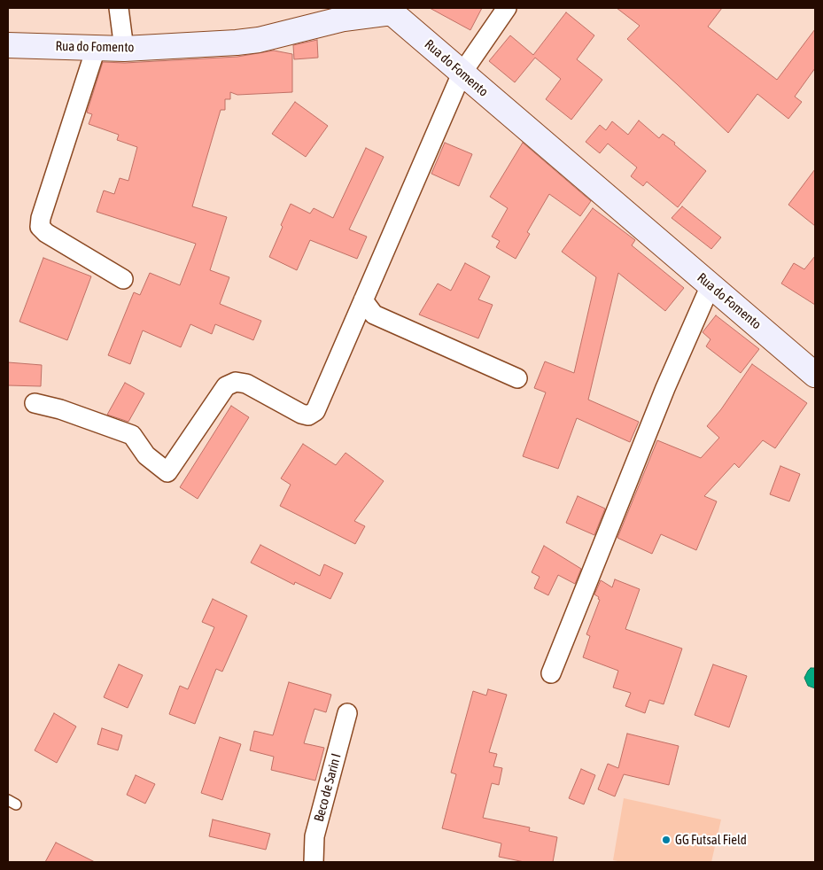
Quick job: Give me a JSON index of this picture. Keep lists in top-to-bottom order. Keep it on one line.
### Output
{"streets":{"street":["Rua do Fomento","Beco de Sarin I"]},"places":["GG Futsal Field"]}
